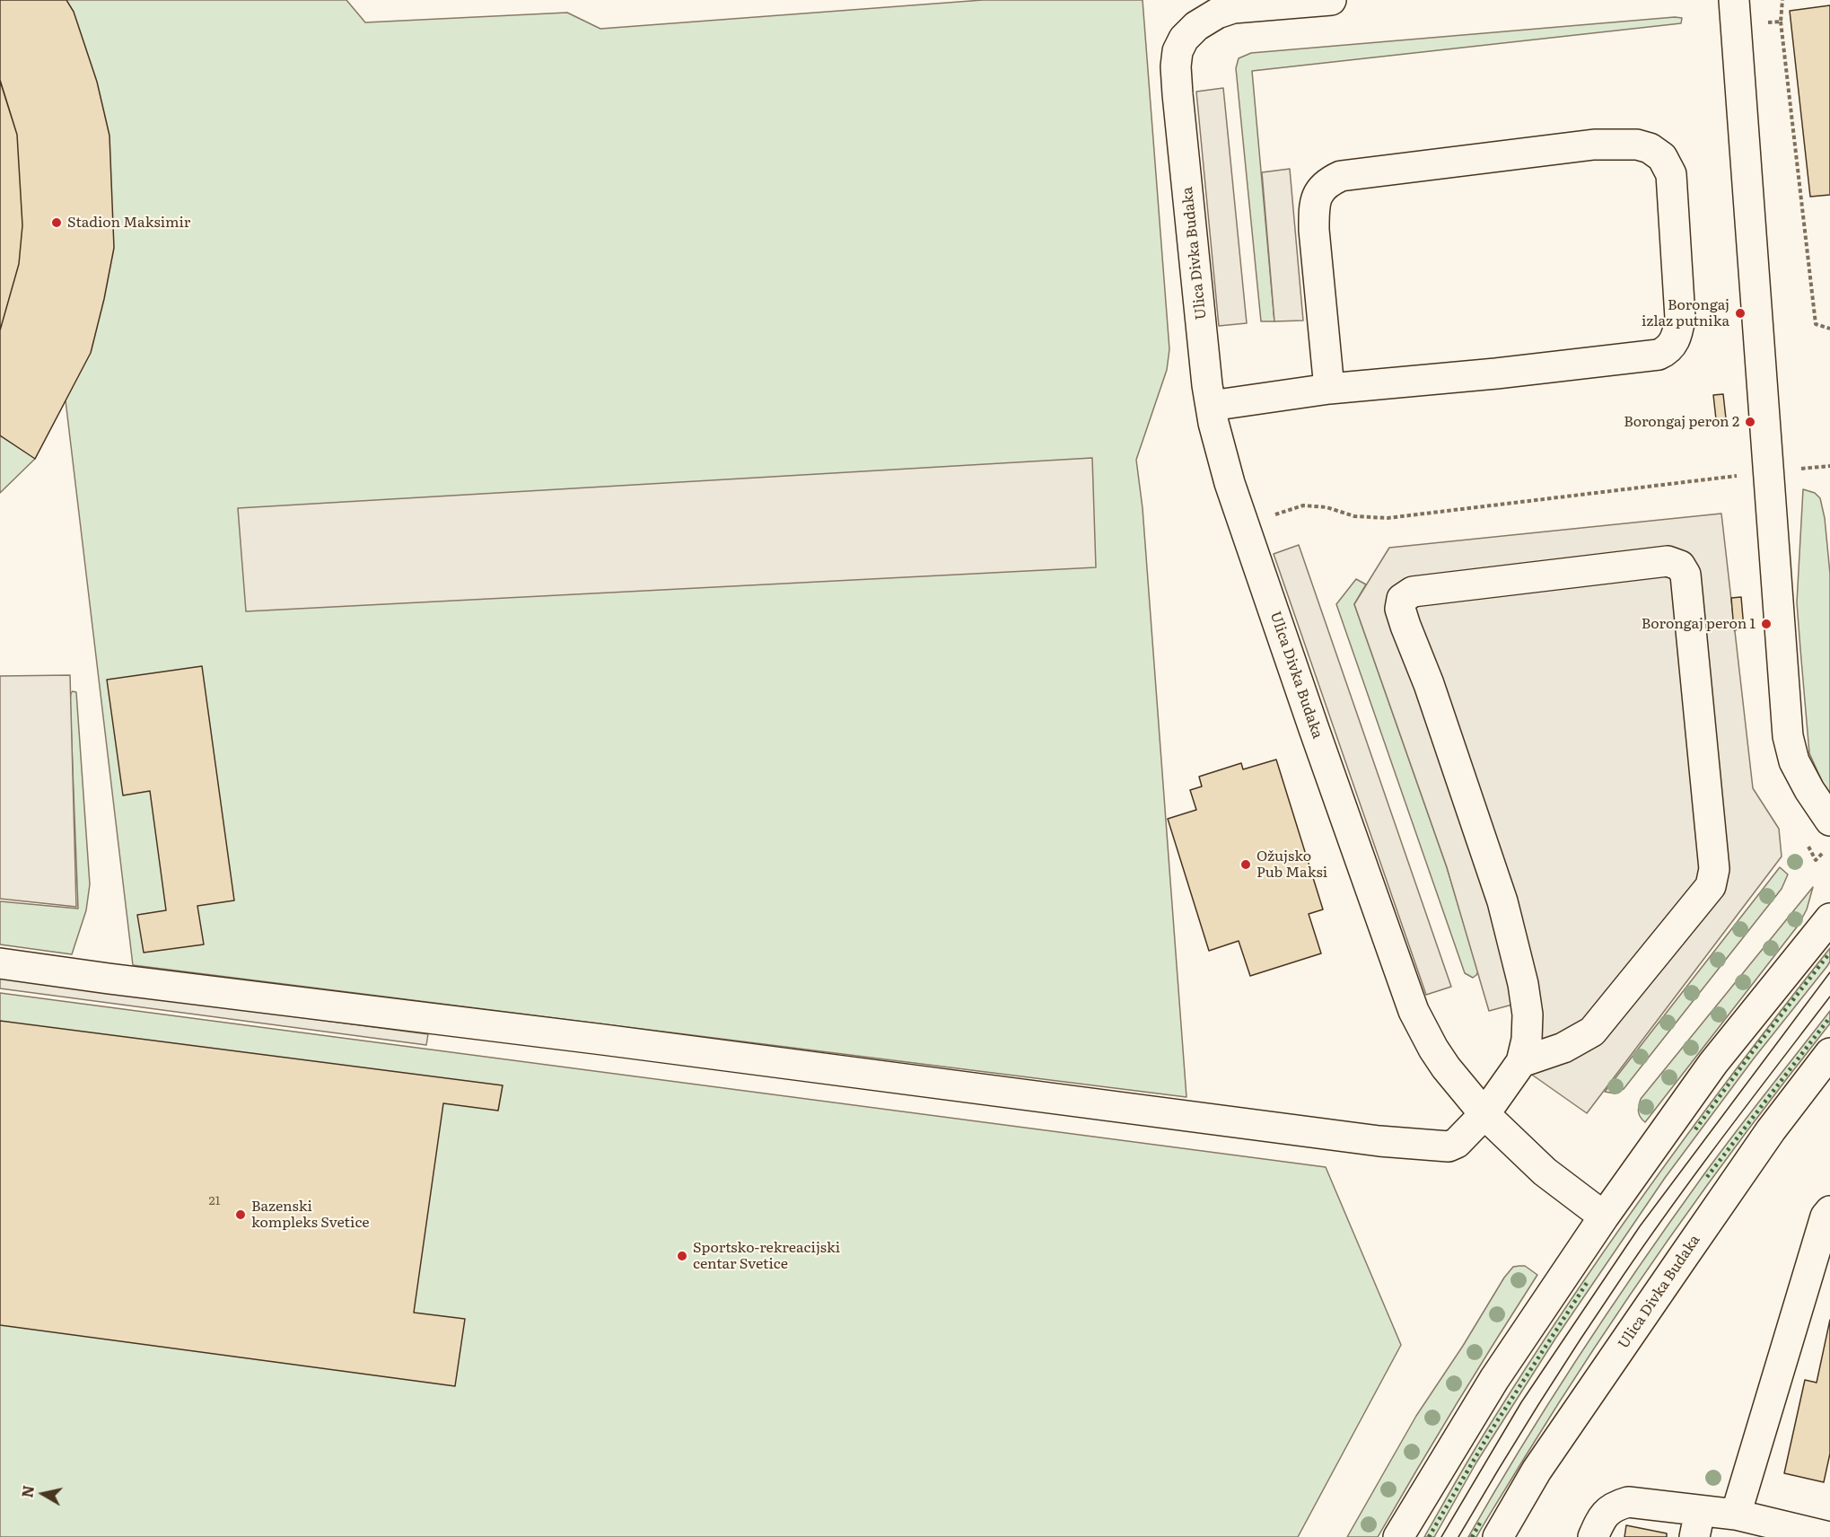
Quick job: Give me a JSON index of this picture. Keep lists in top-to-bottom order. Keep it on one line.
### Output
{"streets":{"street":["Ulica Divka Budaka"]},"places":["Stadion Maksimir","Borongaj izlaz putnika","Borongaj peron 2","Borongaj peron 1","Ožujsko Pub Maksi","Bazenski kompleks Svetice","Sportsko-rekreacijski centar Svetice"],"house_numbers":["21"],"north":"left"}
